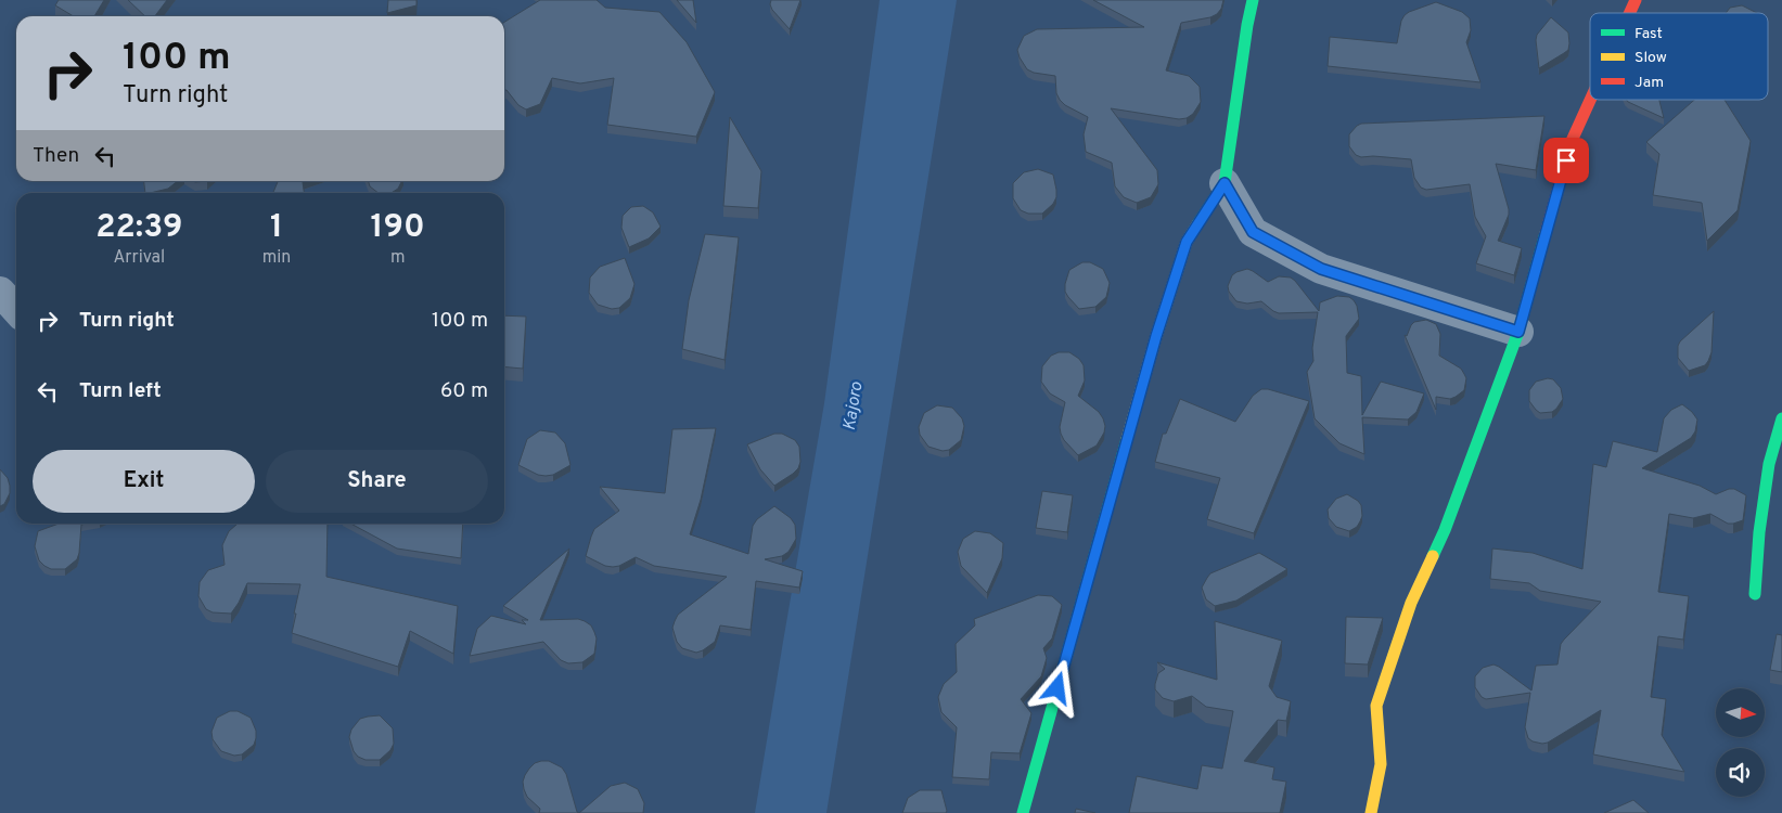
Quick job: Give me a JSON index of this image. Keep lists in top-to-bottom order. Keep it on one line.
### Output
{"water":["Kajoro"],"legend":["Fast","Slow","Jam"],"north":"right","page":{"turn":["100 m","Turn right"],"then":"Then","eta":["22:39","Arrival","1","min","190","m"],"list":[{"name":"Turn right","value":"100 m"},{"name":"Turn left","value":"60 m"}],"buttons":["Exit","Share"]}}
